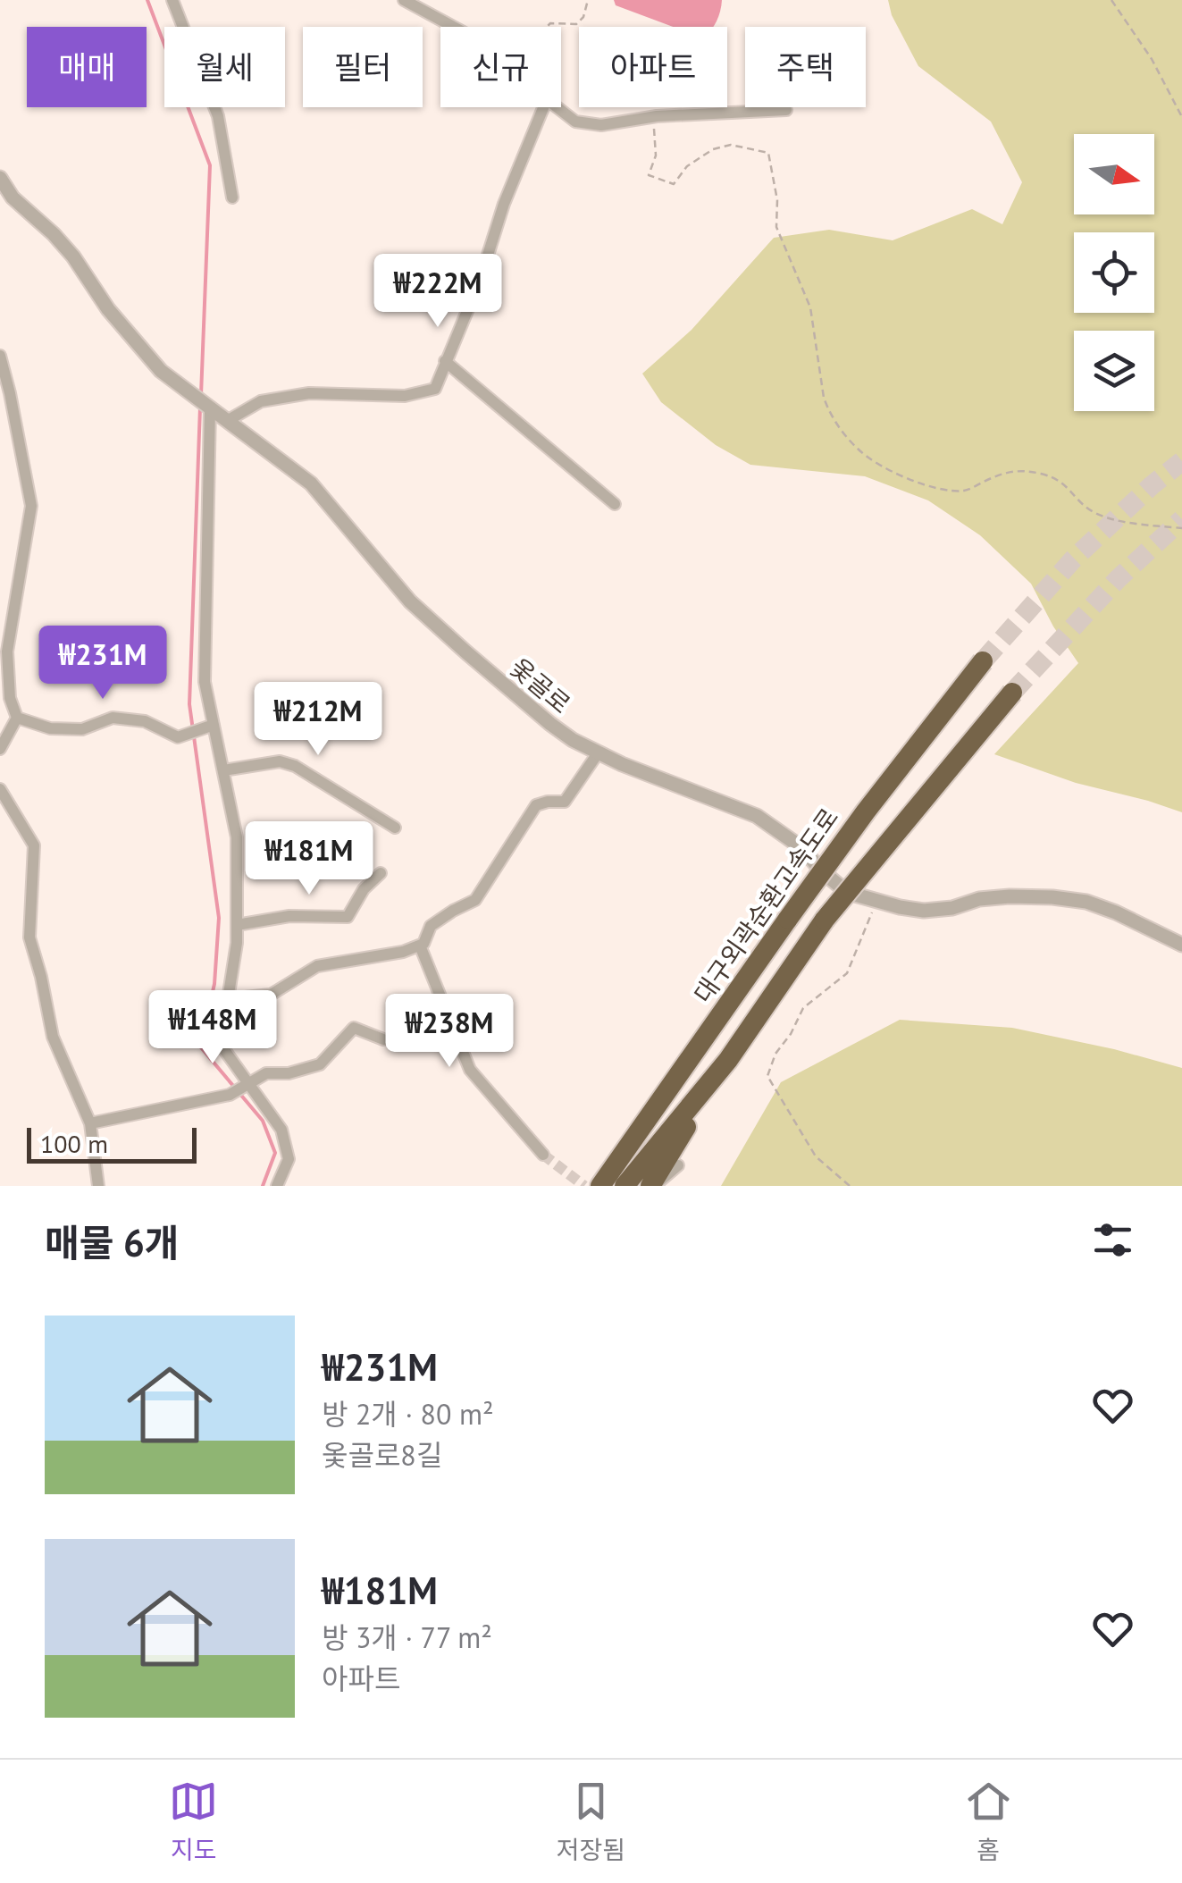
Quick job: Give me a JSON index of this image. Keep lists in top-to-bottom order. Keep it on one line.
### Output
{"streets":{"highway":["대구외곽순환고속도로"],"street":["옻골로"]},"scale_bar":"100 m","north":"right","page":{"chip":["매매","월세","필터","신규","아파트","주택"],"price":["₩222M","₩231M","₩212M","₩181M","₩148M","₩238M"],"scale":"100 m","heading":"매물 6개","list":[{"name":"₩231M","note":"방 2개 · 80 m² · 옻골로8길"},{"name":"₩181M","note":"방 3개 · 77 m² · 아파트"}],"tabs":["지도","저장됨","홈"]}}
